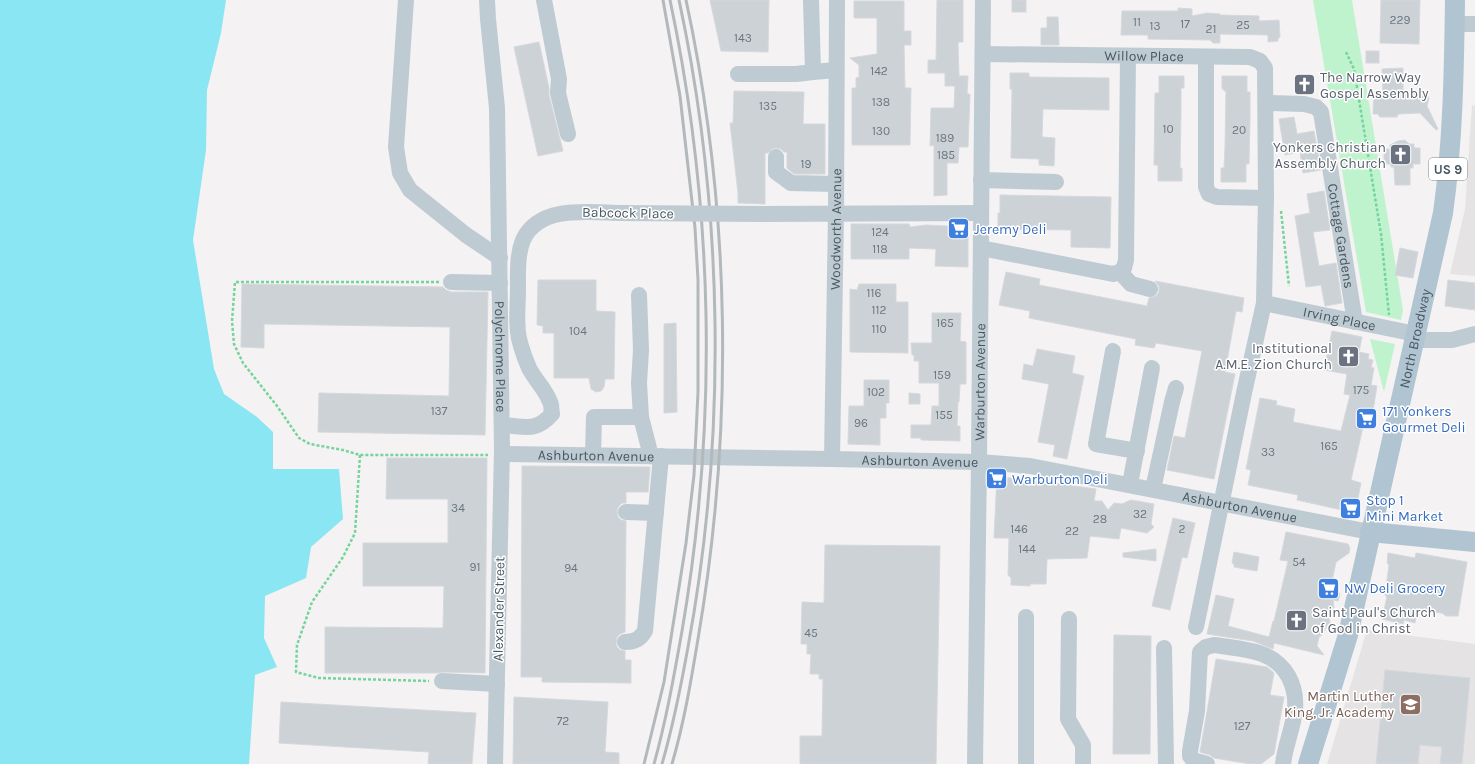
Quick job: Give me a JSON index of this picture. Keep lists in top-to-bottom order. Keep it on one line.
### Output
{"streets":{"main road":["US 9","North Broadway","Ashburton Avenue"],"street":["Willow Place","Babcock Place","Woodworth Avenue","Cottage Gardens","Irving Place","Polychrome Place","Warburton Avenue","Alexander Street"]},"crossings":[["Willow Place","Cottage Gardens"],["Willow Place","Irving Place"],["Willow Place","Warburton Avenue"],["Willow Place","Ashburton Avenue"],["Babcock Place","Woodworth Avenue"],["Babcock Place","Polychrome Place"],["Babcock Place","Warburton Avenue"],["Woodworth Avenue","Ashburton Avenue"],["Cottage Gardens","Irving Place"],["Irving Place","North Broadway"],["North Broadway","Ashburton Avenue"],["Polychrome Place","Ashburton Avenue"],["Polychrome Place","Alexander Street"],["Warburton Avenue","Ashburton Avenue"],["Ashburton Avenue","Alexander Street"]],"places":{"church":["The Narrow Way Gospel Assembly","Yonkers Christian Assembly Church","Institutional A.M.E. Zion Church","Saint Paul's Church of God in Christ"],"supermarket":["Jeremy Deli","171 Yonkers Gourmet Deli","Warburton Deli","Stop 1 Mini Market","NW Deli Grocery"],"school or university":["Martin Luther King, Jr. Academy"]},"house_numbers":["229","11","17","25","13","21","143","142","138","135","10","20","130","189","185","19","124","118","116","112","165","110","104","159","175","102","137","155","96","165","33","34","32","28","146","2","22","144","54","91","94","45","72","127"]}
